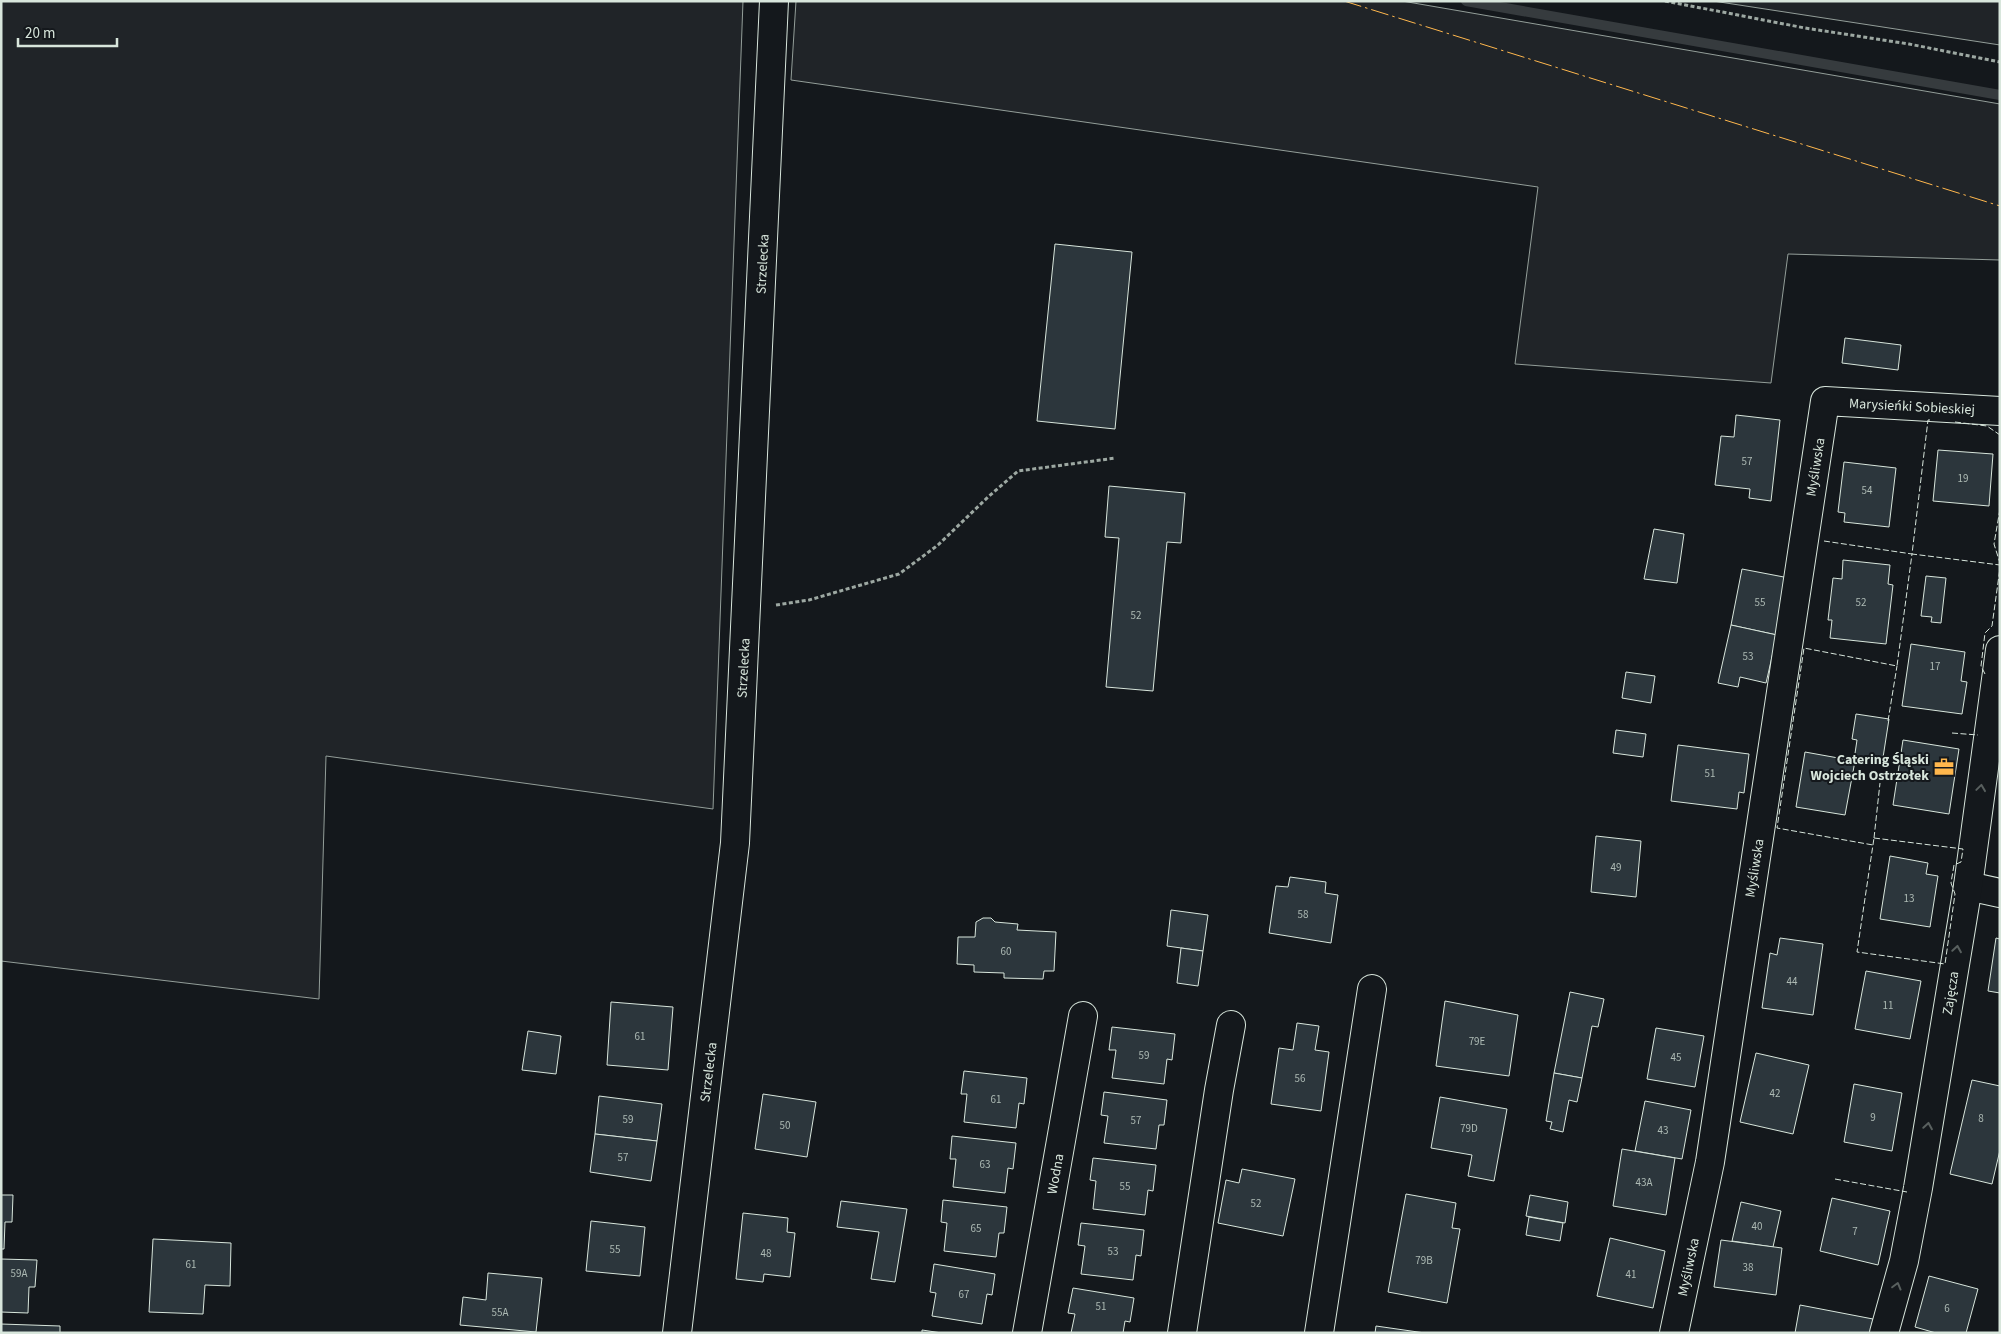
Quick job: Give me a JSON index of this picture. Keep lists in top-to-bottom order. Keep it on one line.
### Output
{"streets":{"street":["Strzelecka","Marysieńki Sobieskiej","Myśliwska","Zajęcza","Wodna"]},"crossings":[["Marysieńki Sobieskiej","Myśliwska"]],"one_way":["Zajęcza"],"places":{"office":["Catering Śląski Wojciech Ostrzołek"]},"house_numbers":["57","19","54","55","52","52","53","17","51","49","13","58","60","44","11","61","79E","59","45","56","42","61","9","8","59","57","50","79D","43","57","63","43A","55","52","40","65","7","55","53","48","79B","61","38","59A","41","67","51","6","55A"],"scale_bar":"20 m"}
